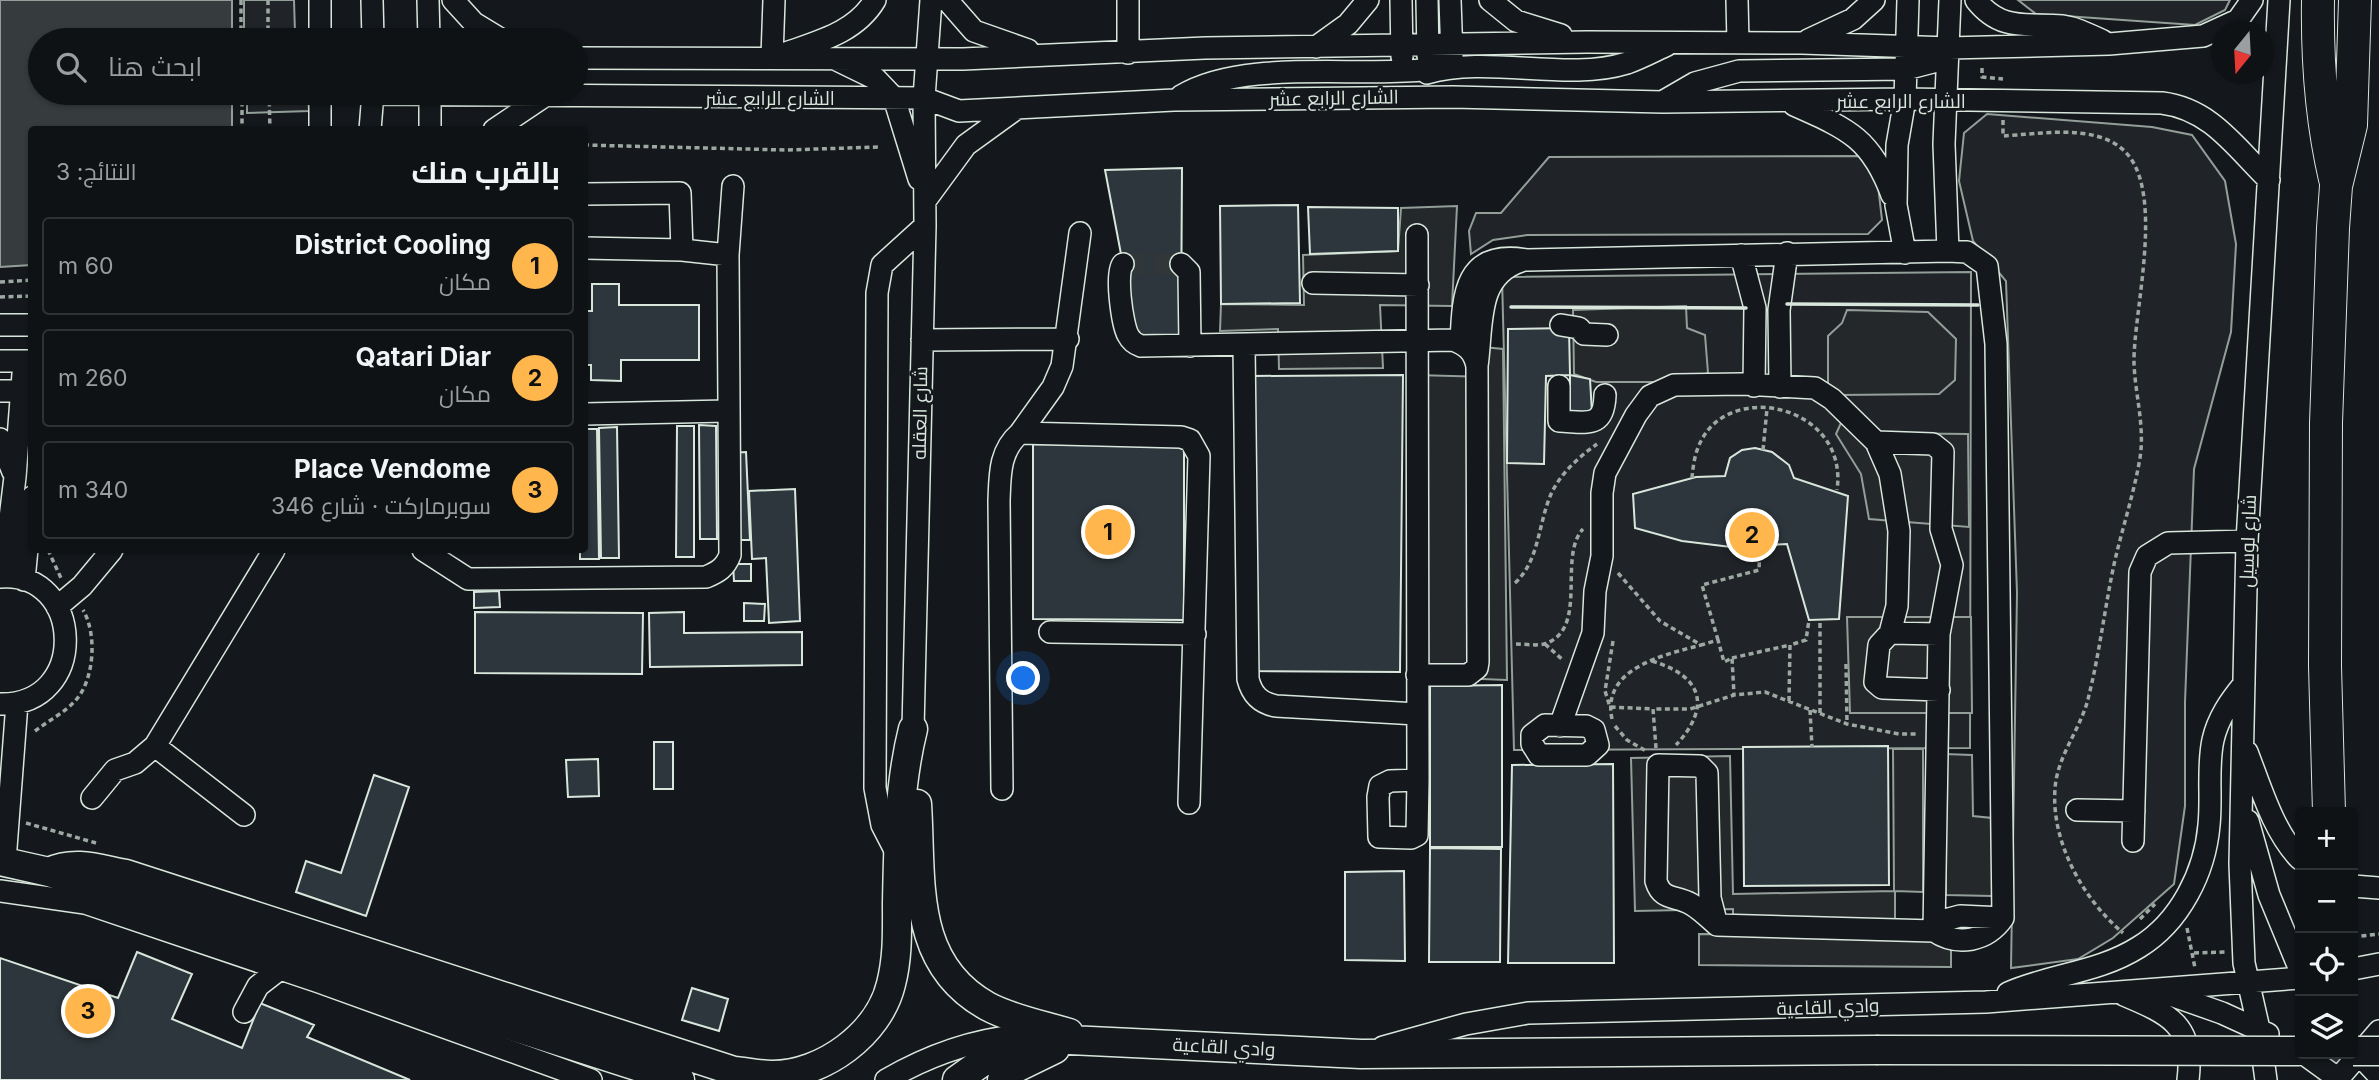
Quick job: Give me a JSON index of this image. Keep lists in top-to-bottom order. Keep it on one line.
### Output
{"streets":{"main road":["وادي القاعية"],"street":["الشارع الرابع عشر","شارع العقله","شارع لوسيل"]},"crossings":[["الشارع الرابع عشر","شارع العقله"],["الشارع الرابع عشر","شارع لوسيل"],["شارع لوسيل","وادي القاعية"]],"north":"bottom","page":{"search":"ابحث هنا","heading":["بالقرب منك","النتائج: 3"],"list":[{"mark":"1","name":"District Cooling","note":"مكان","value":"60 m"},{"mark":"2","name":"Qatari Diar","note":"مكان","value":"260 m"},{"mark":"3","name":"Place Vendome","note":"سوبرماركت · شارع 346","value":"340 m"}],"pins":["1","2","3"],"map_buttons":["+","−"]}}
